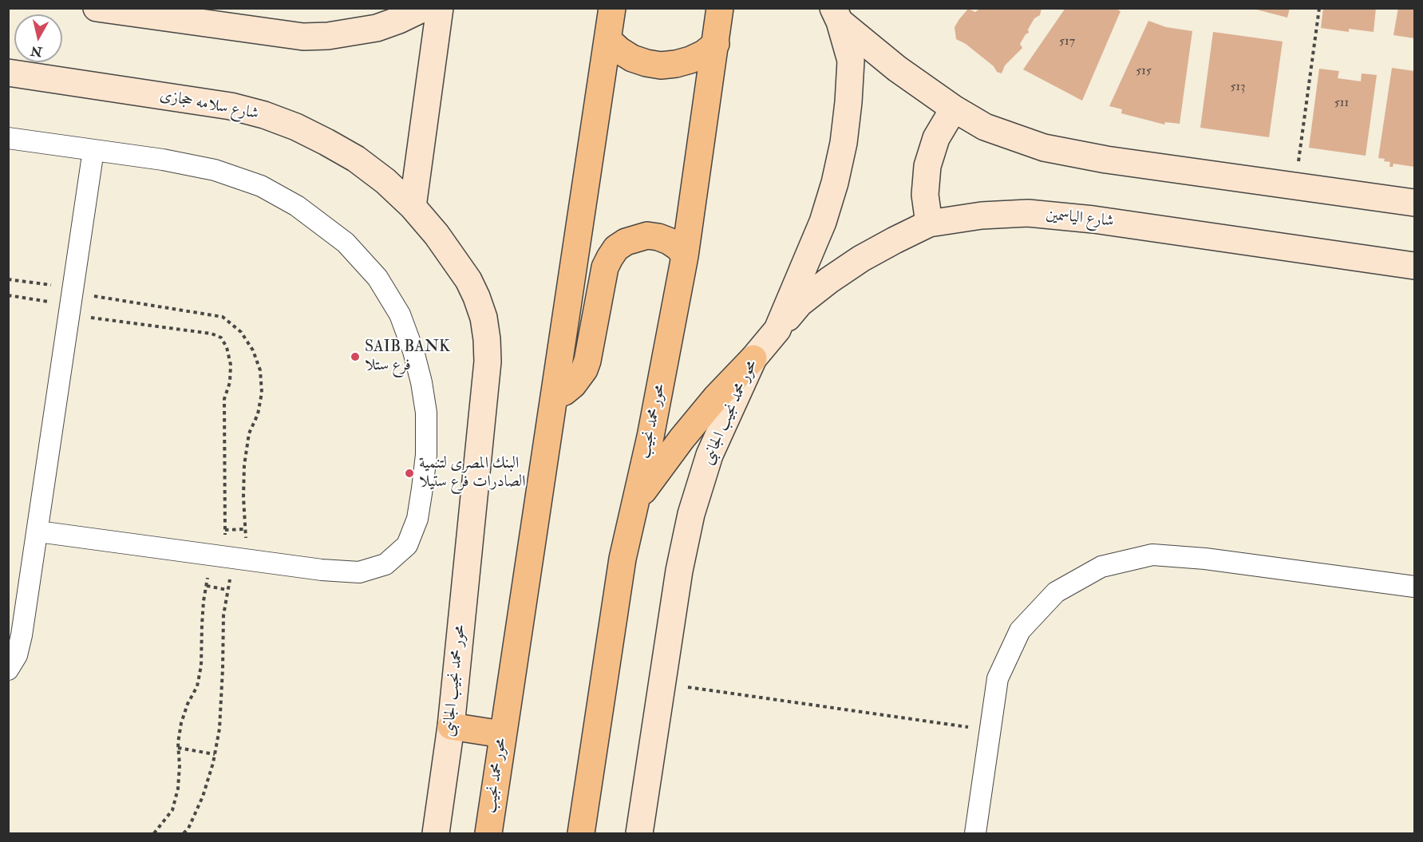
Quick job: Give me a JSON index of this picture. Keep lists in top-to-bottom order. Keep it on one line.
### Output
{"streets":{"main road":["محور محمد نجيب"],"street":["شارع سلامه حجازى","شارع الياسمين","محور محمد نجيب الجانبى"]},"crossings":[["شارع سلامه حجازى","محور محمد نجيب الجانبى"],["شارع الياسمين","محور محمد نجيب الجانبى"]],"places":["SAIB BANK فرع ستلا","البنك المصرى لتنمية الصادرات فرع ستيلا"],"house_numbers":["517","515","513","511"],"north":"bottom"}
